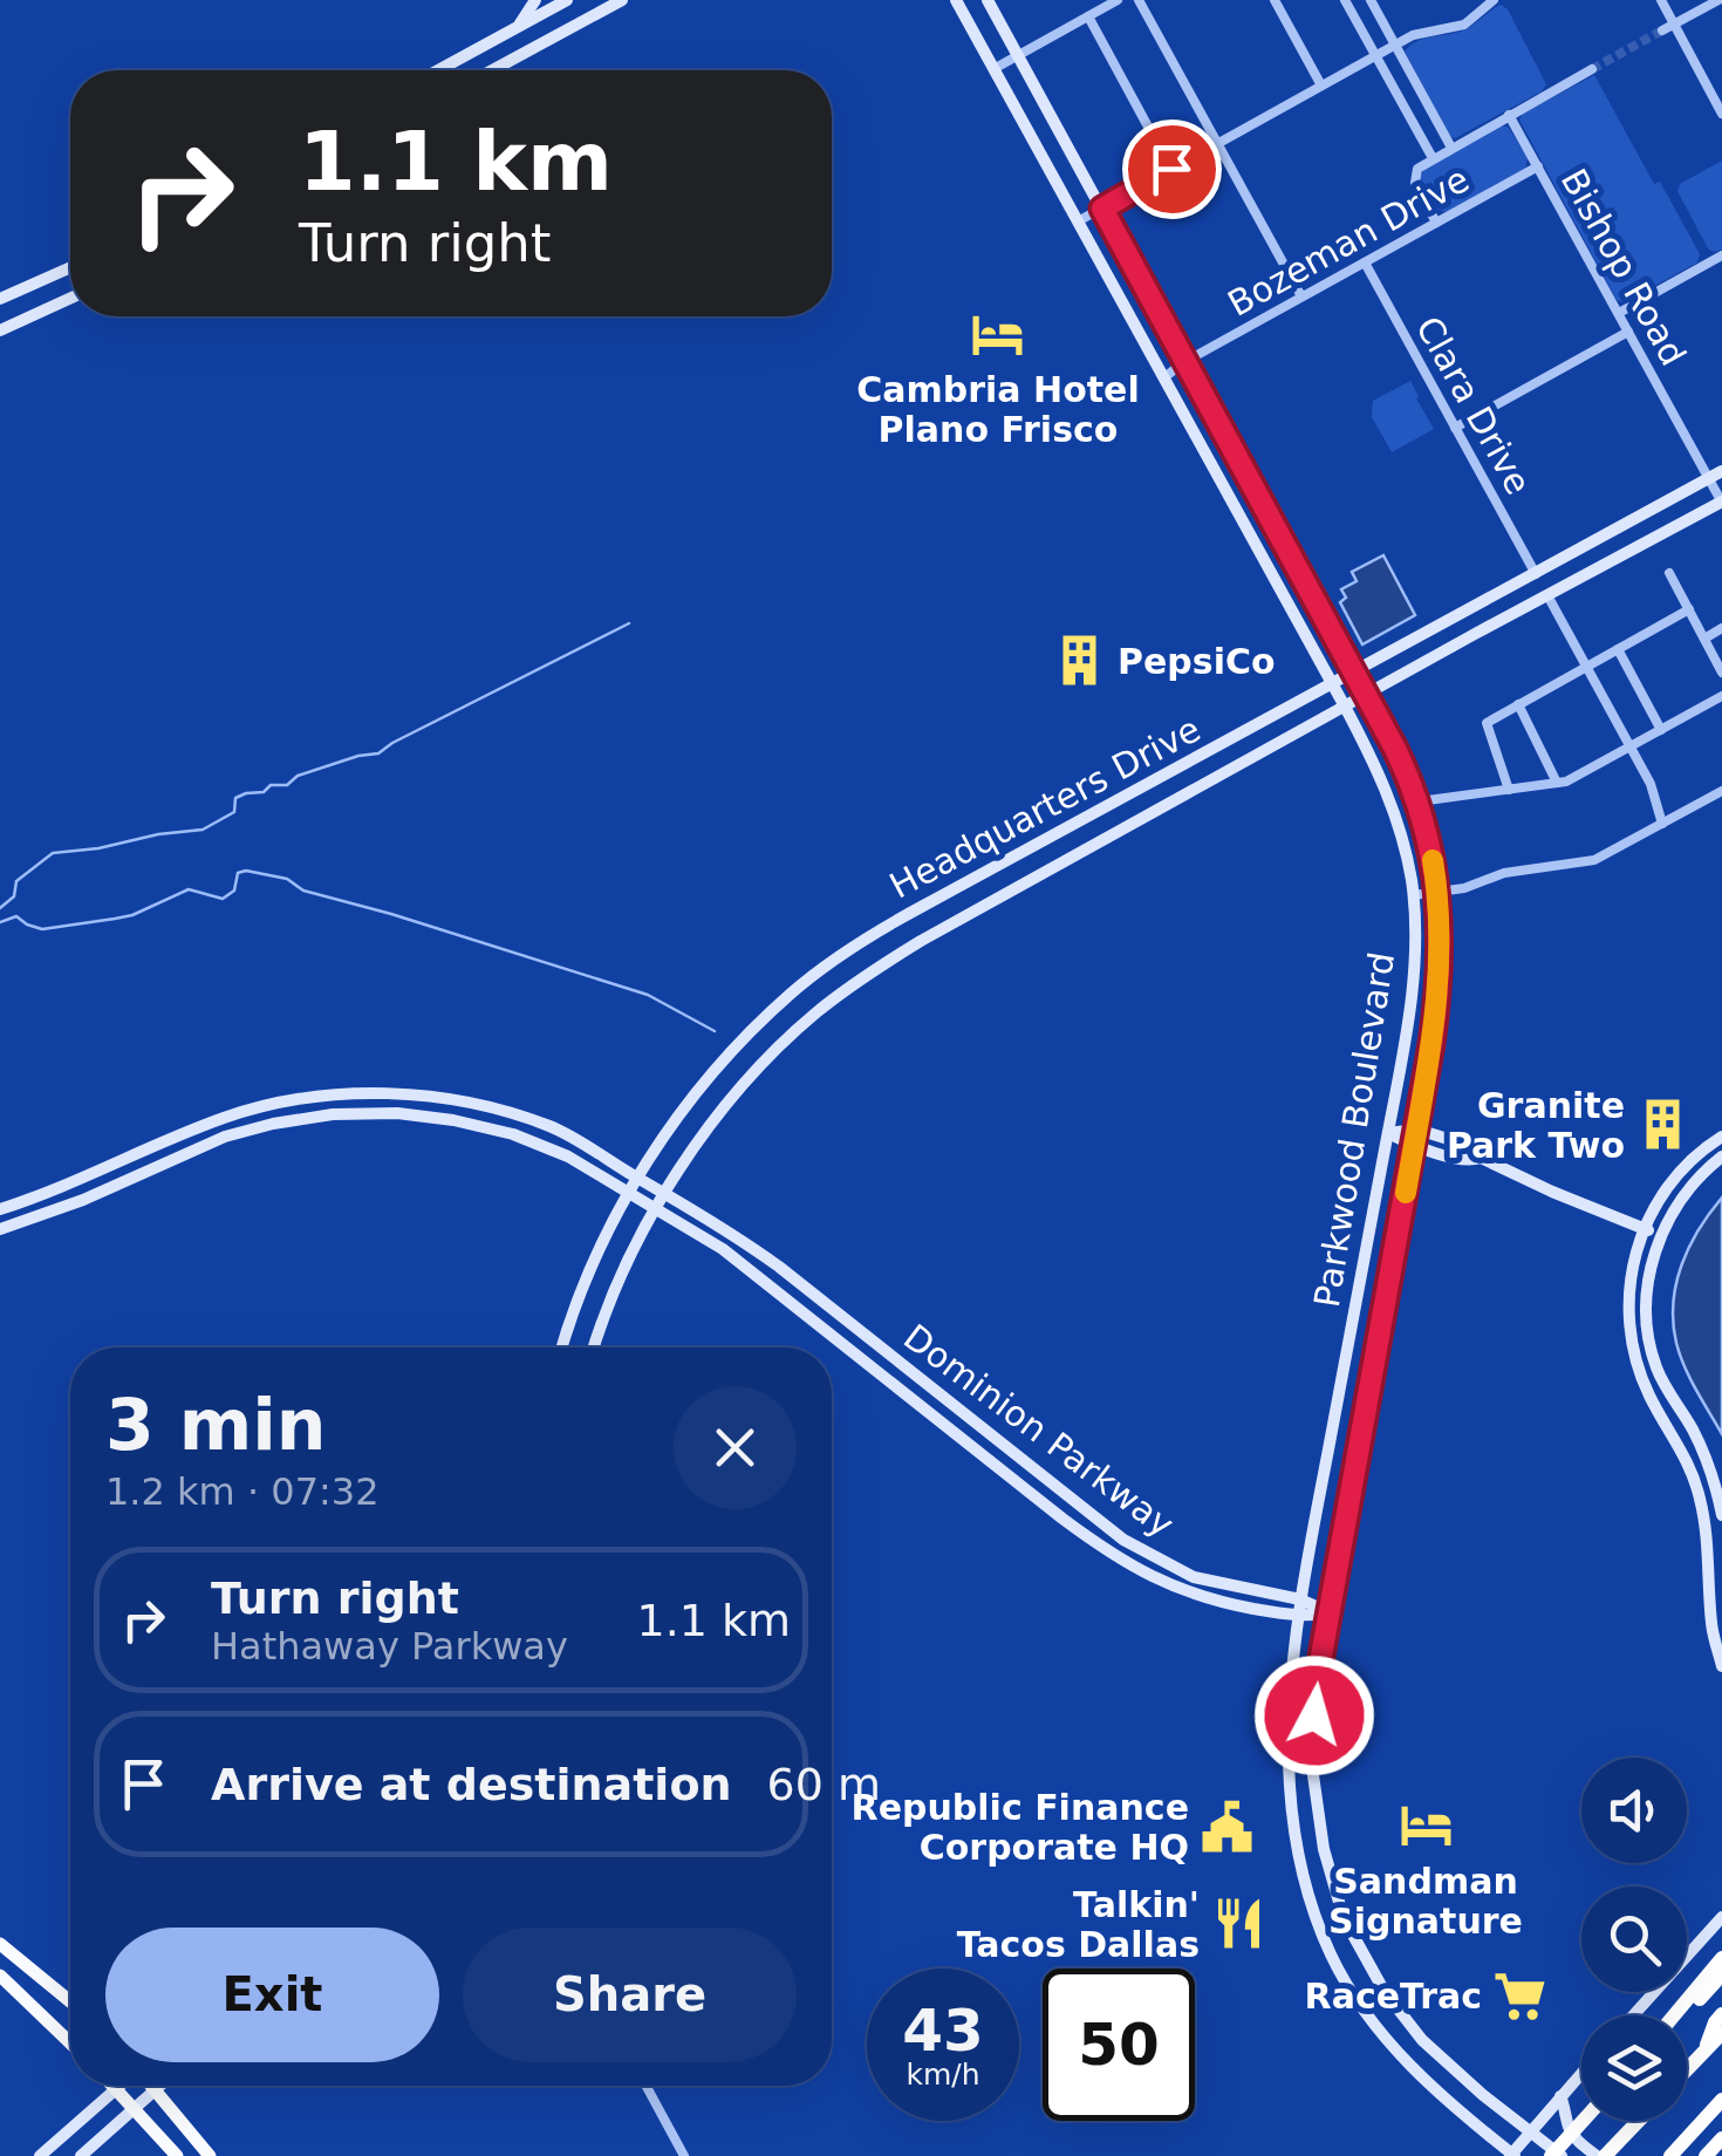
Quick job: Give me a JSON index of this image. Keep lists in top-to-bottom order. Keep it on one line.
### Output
{"streets":{"main road":["Headquarters Drive","Parkwood Boulevard","Dominion Parkway"],"street":["Bozeman Drive","Bishop Road","Clara Drive"]},"crossings":[["Bozeman Drive","Bishop Road"],["Bozeman Drive","Clara Drive"],["Bozeman Drive","Parkwood Boulevard"],["Bishop Road","Headquarters Drive"],["Clara Drive","Headquarters Drive"],["Headquarters Drive","Parkwood Boulevard"],["Headquarters Drive","Dominion Parkway"],["Parkwood Boulevard","Dominion Parkway"]],"places":{"hotel":["Cambria Hotel Plano Frisco","Sandman Signature"],"building":["PepsiCo","Granite Park Two"],"public building":["Republic Finance Corporate HQ"],"restaurant":["Talkin' Tacos Dallas"],"supermarket":["RaceTrac"]},"page":{"turn":["1.1 km","Turn right"],"heading":["3 min","1.2 km · 07:32"],"list":[{"name":"Turn right","note":"Hathaway Parkway","value":"1.1 km"},{"name":"Arrive at destination","value":"60 m"}],"buttons":["Exit","Share"],"speed":"43 km/h","limit":"50"}}
